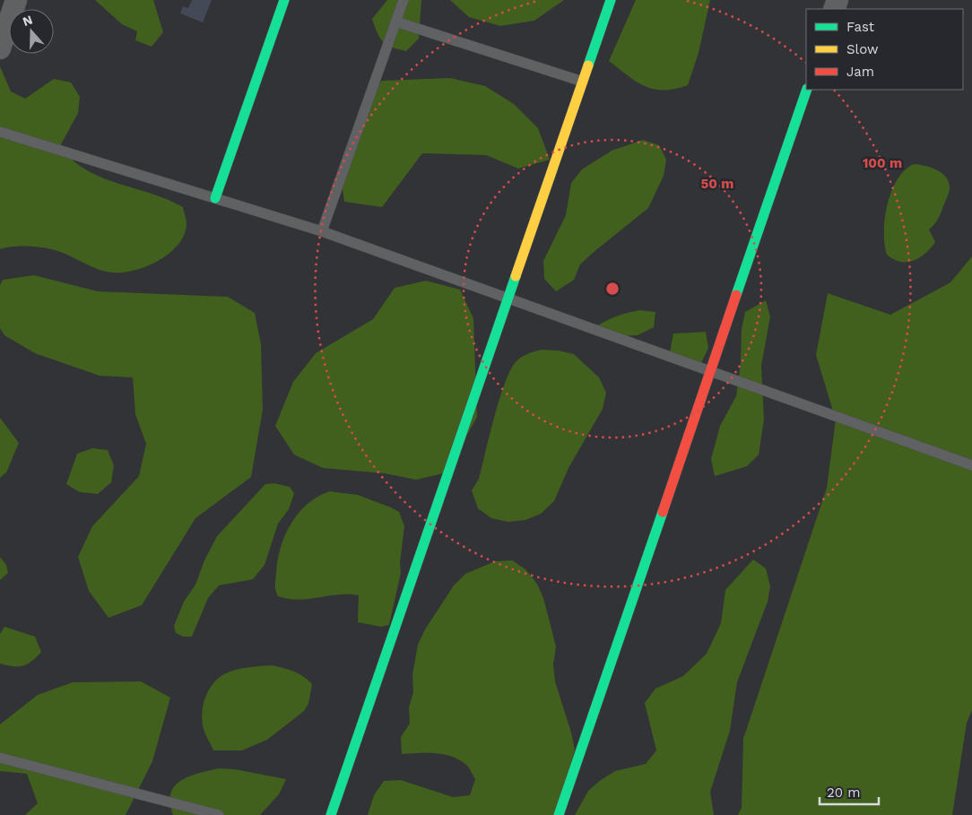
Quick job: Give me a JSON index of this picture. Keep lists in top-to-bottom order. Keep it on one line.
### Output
{"legend":["Fast","Slow","Jam"],"scale_bar":"20 m","north":"top","rings":["100 m","50 m"]}
